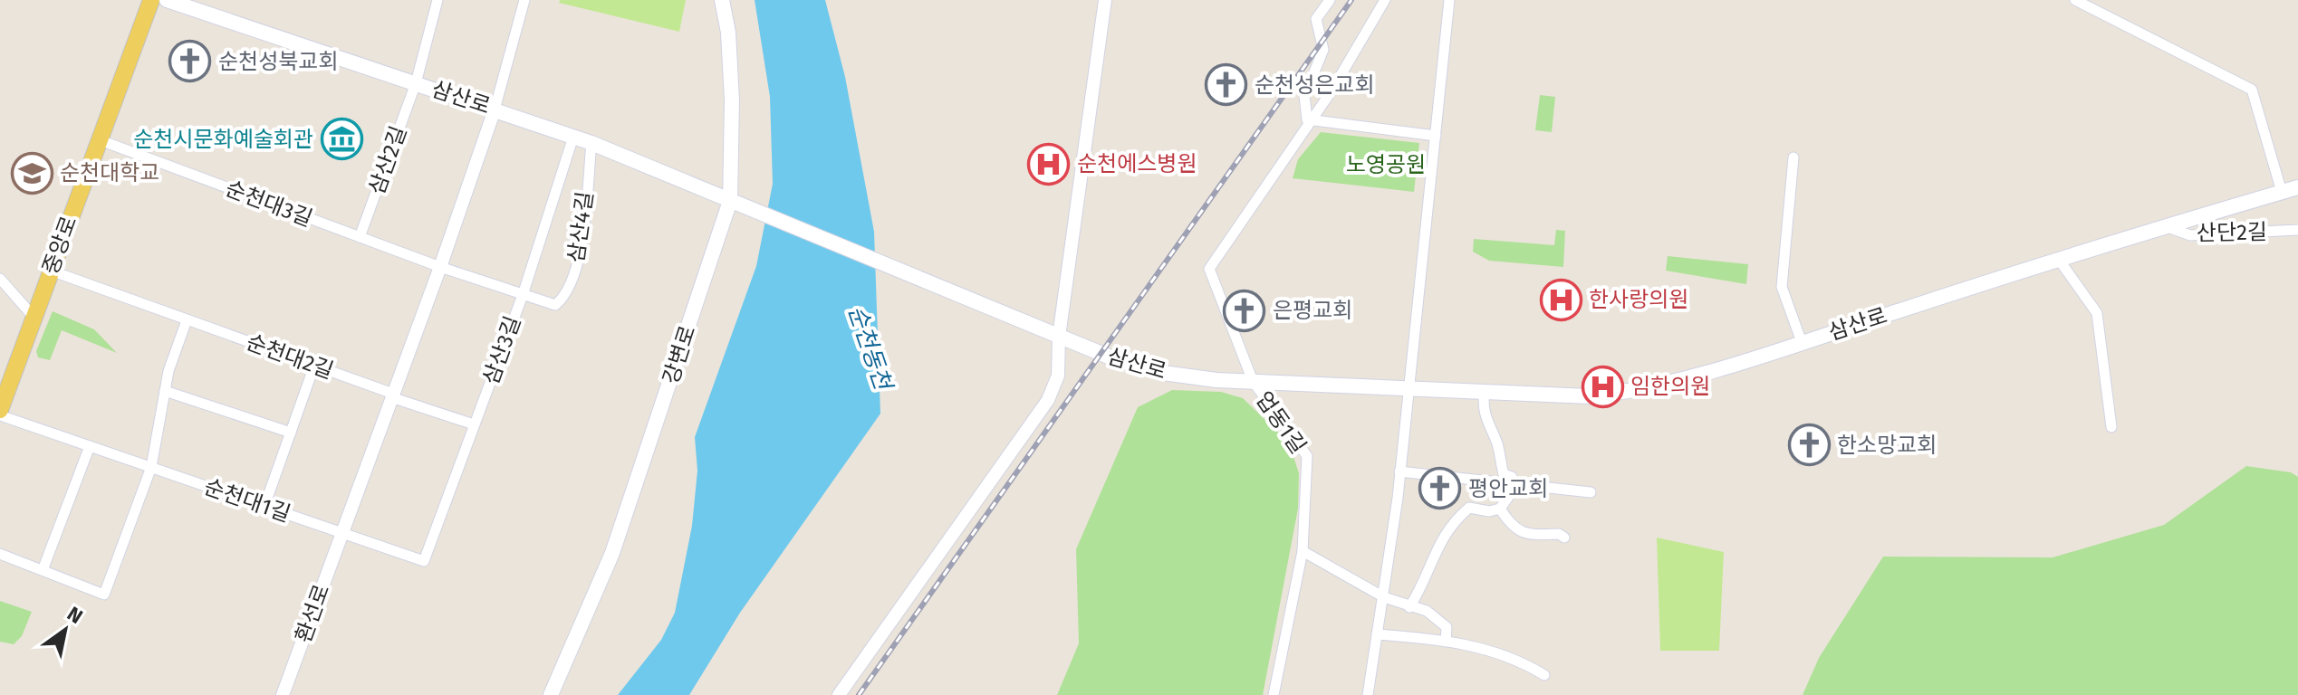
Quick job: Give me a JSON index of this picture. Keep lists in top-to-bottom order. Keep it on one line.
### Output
{"streets":{"main road":["삼산로","중앙로","강변로"],"street":["삼산2길","순천대3길","삼산4길","산단2길","삼산3길","순천대2길","업동1길","순천대1길","환선로"]},"crossings":[["삼산로","삼산2길"],["삼산로","삼산4길"],["삼산로","산단2길"],["삼산로","삼산3길"],["삼산로","강변로"],["삼산로","업동1길"],["삼산로","환선로"],["삼산2길","순천대3길"],["순천대3길","중앙로"],["순천대3길","환선로"],["삼산4길","삼산3길"],["중앙로","순천대2길"],["중앙로","순천대1길"],["삼산3길","순천대1길"],["삼산3길","환선로"],["순천대2길","환선로"],["순천대1길","환선로"]],"water":["순천동천"],"parks":["노영공원"],"places":{"church":["순천성북교회","순천성은교회","은평교회","한소망교회","평안교회"],"museum":["순천시문화예술회관"],"hospital":["순천에스병원","한사랑의원","임한의원"],"school or university":["순천대학교"]},"north":"top right"}
